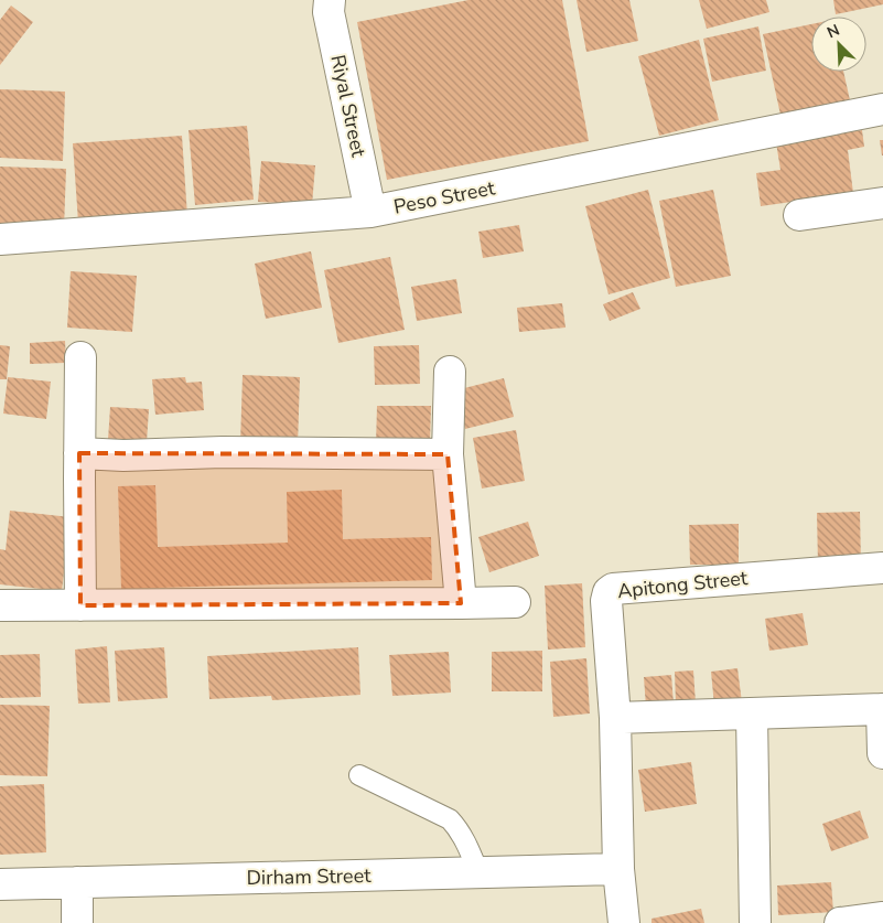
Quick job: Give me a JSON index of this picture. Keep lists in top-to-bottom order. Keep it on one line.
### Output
{"streets":{"street":["Riyal Street","Peso Street","Apitong Street","Dirham Street"]},"crossings":[["Riyal Street","Peso Street"]],"north":"top left"}
